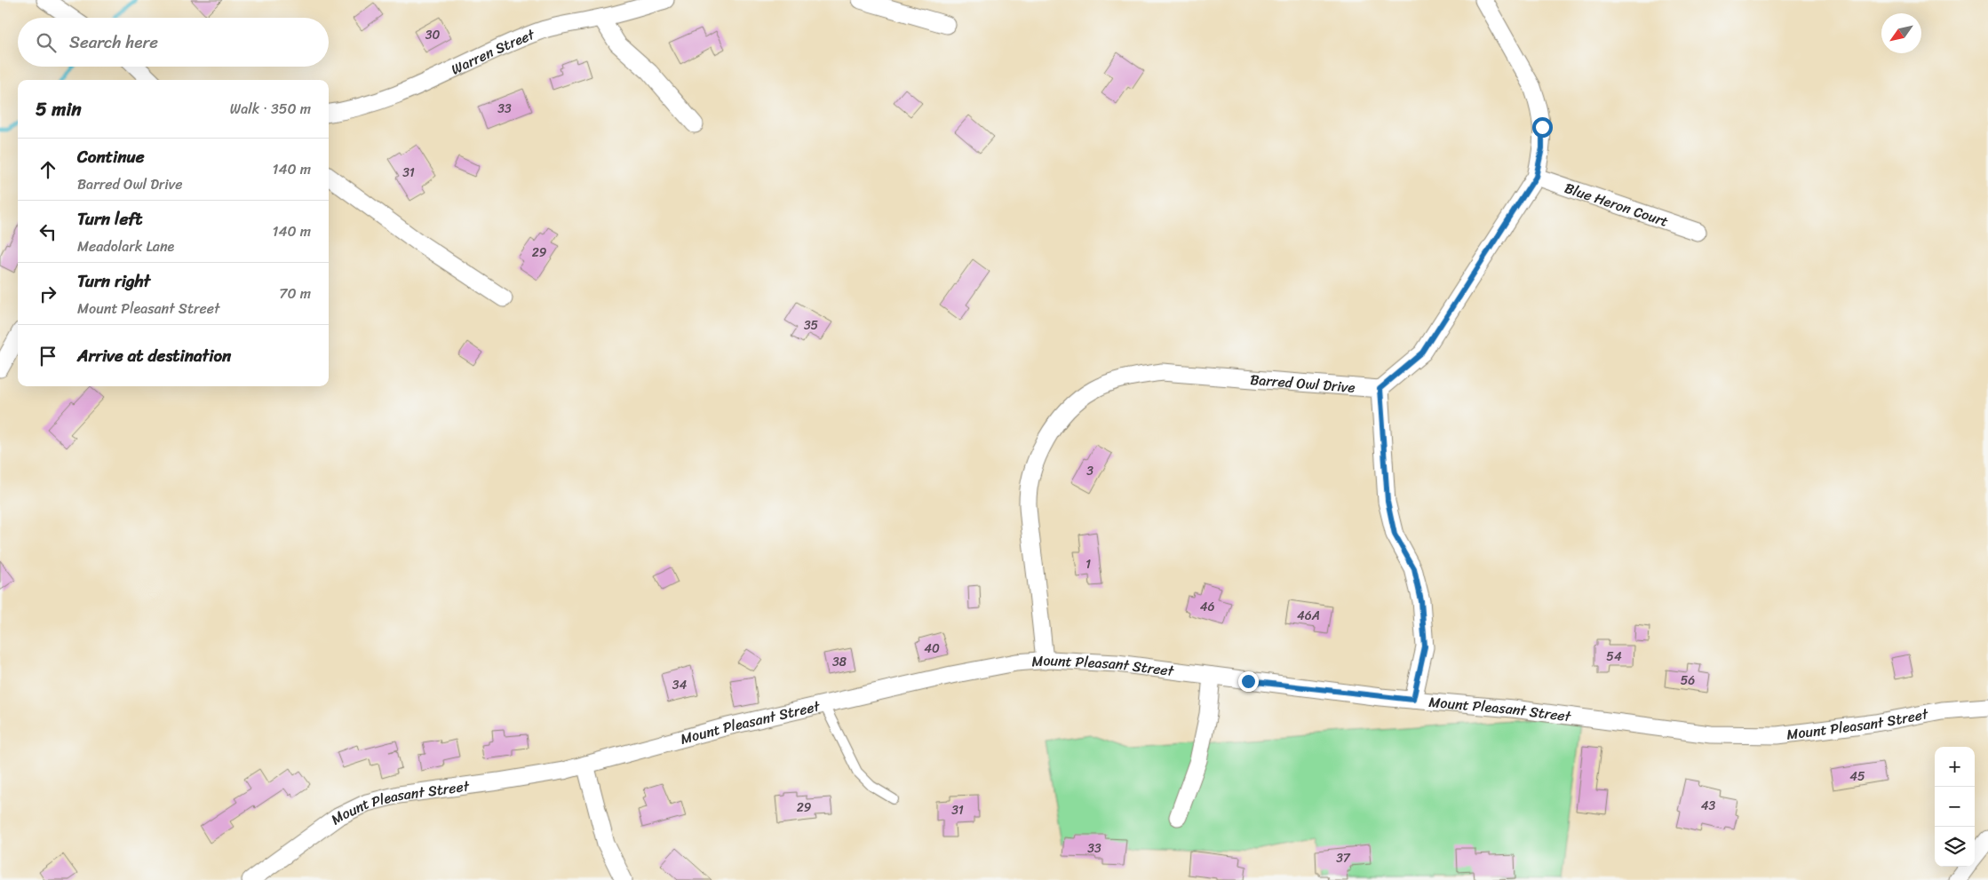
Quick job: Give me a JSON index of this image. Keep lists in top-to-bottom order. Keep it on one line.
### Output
{"streets":{"street":["Warren Street","Blue Heron Court","Barred Owl Drive","Mount Pleasant Street"]},"crossings":[["Barred Owl Drive","Mount Pleasant Street"]],"house_numbers":["30","33","31","29","35","3","1","46","46A","40","54","38","56","34","45","43","29","31","33","37"],"north":"bottom left","page":{"search":"Search here","heading":["5 min","Walk · 350 m"],"list":[["Continue","Barred Owl Drive","140 m"],["Turn left","Meadolark Lane","140 m"],["Turn right","Mount Pleasant Street","70 m"],"Arrive at destination"],"map_buttons":["+","−"]}}
